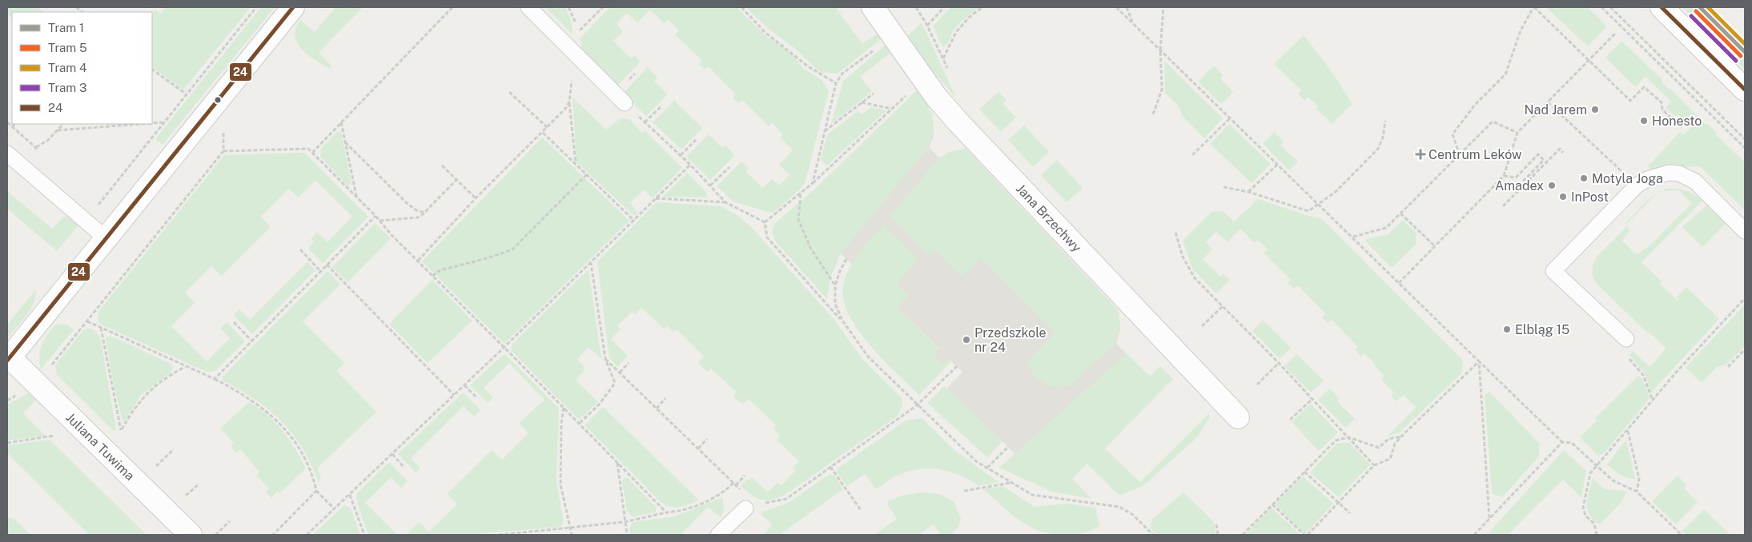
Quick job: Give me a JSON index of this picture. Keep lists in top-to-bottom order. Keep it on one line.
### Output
{"streets":{"street":["Jana Brzechwy","Juliana Tuwima"]},"places":{"other":["Nad Jarem","Honesto","Motyla Joga","Amadex","InPost","Elbląg 15","Przedszkole nr 24"],"health":["Centrum Leków"]},"lines":["tram line 1","tram line 4","transit line 24","tram line 5","tram line 3"],"legend":["Tram 1","Tram 5","Tram 4","Tram 3","24"]}
